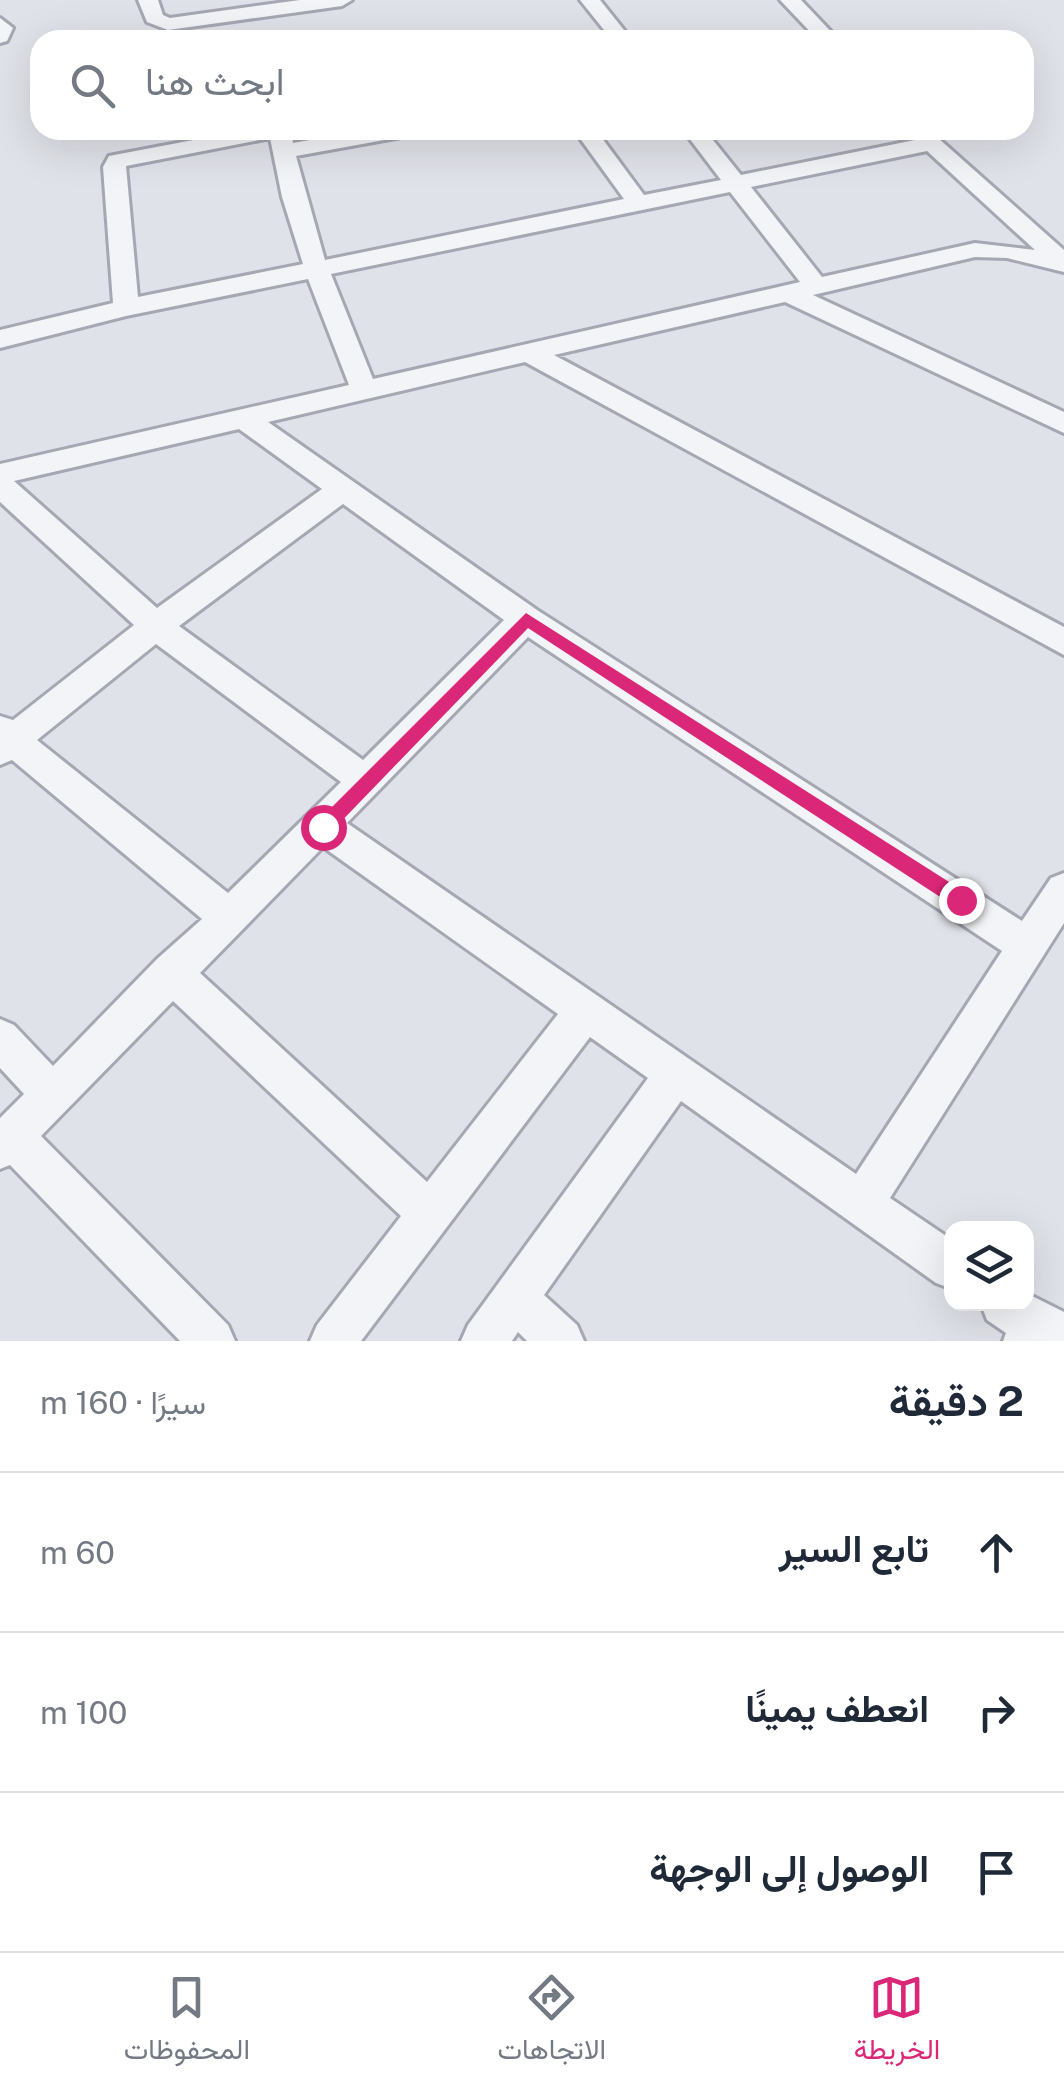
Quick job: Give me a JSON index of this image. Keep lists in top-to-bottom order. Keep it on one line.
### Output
{"page":{"search":"ابحث هنا","heading":["2 دقيقة","سيرًا · 160 m"],"list":[["تابع السير","60 m"],["انعطف يمينًا","100 m"],"الوصول إلى الوجهة"],"nav":["الخريطة","الاتجاهات","المحفوظات"]}}
